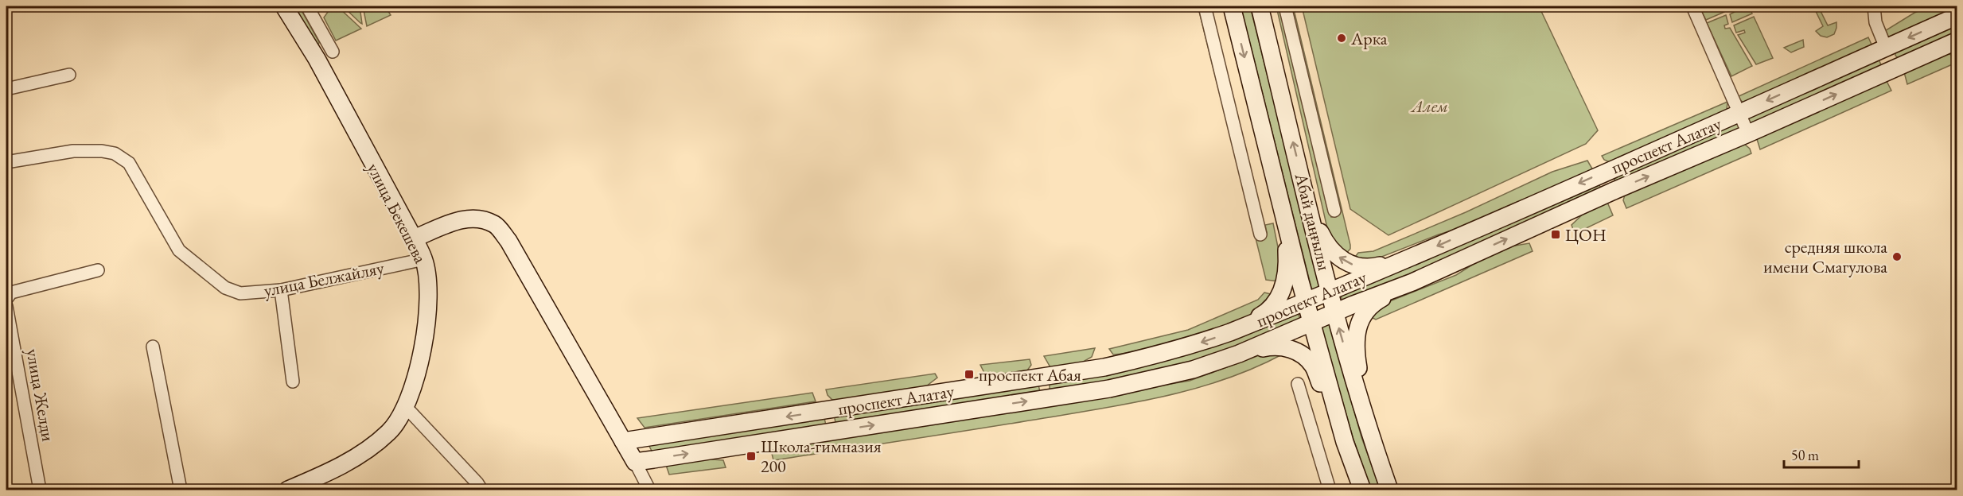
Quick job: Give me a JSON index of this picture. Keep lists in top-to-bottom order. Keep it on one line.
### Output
{"streets":{"main road":["проспект Алатау","улица Бекешева","Абай даңғылы"],"street":["улица Белжайляу","улица Желди"]},"crossings":[["проспект Алатау","Абай даңғылы"],["улица Бекешева","улица Белжайляу"]],"parks":["Алем"],"places":{"other":["Арка","средняя школа имени Смагулова"],"transit":["ЦОН","проспект Абая","Школа-гимназия 200"]},"scale_bar":"50 m"}
